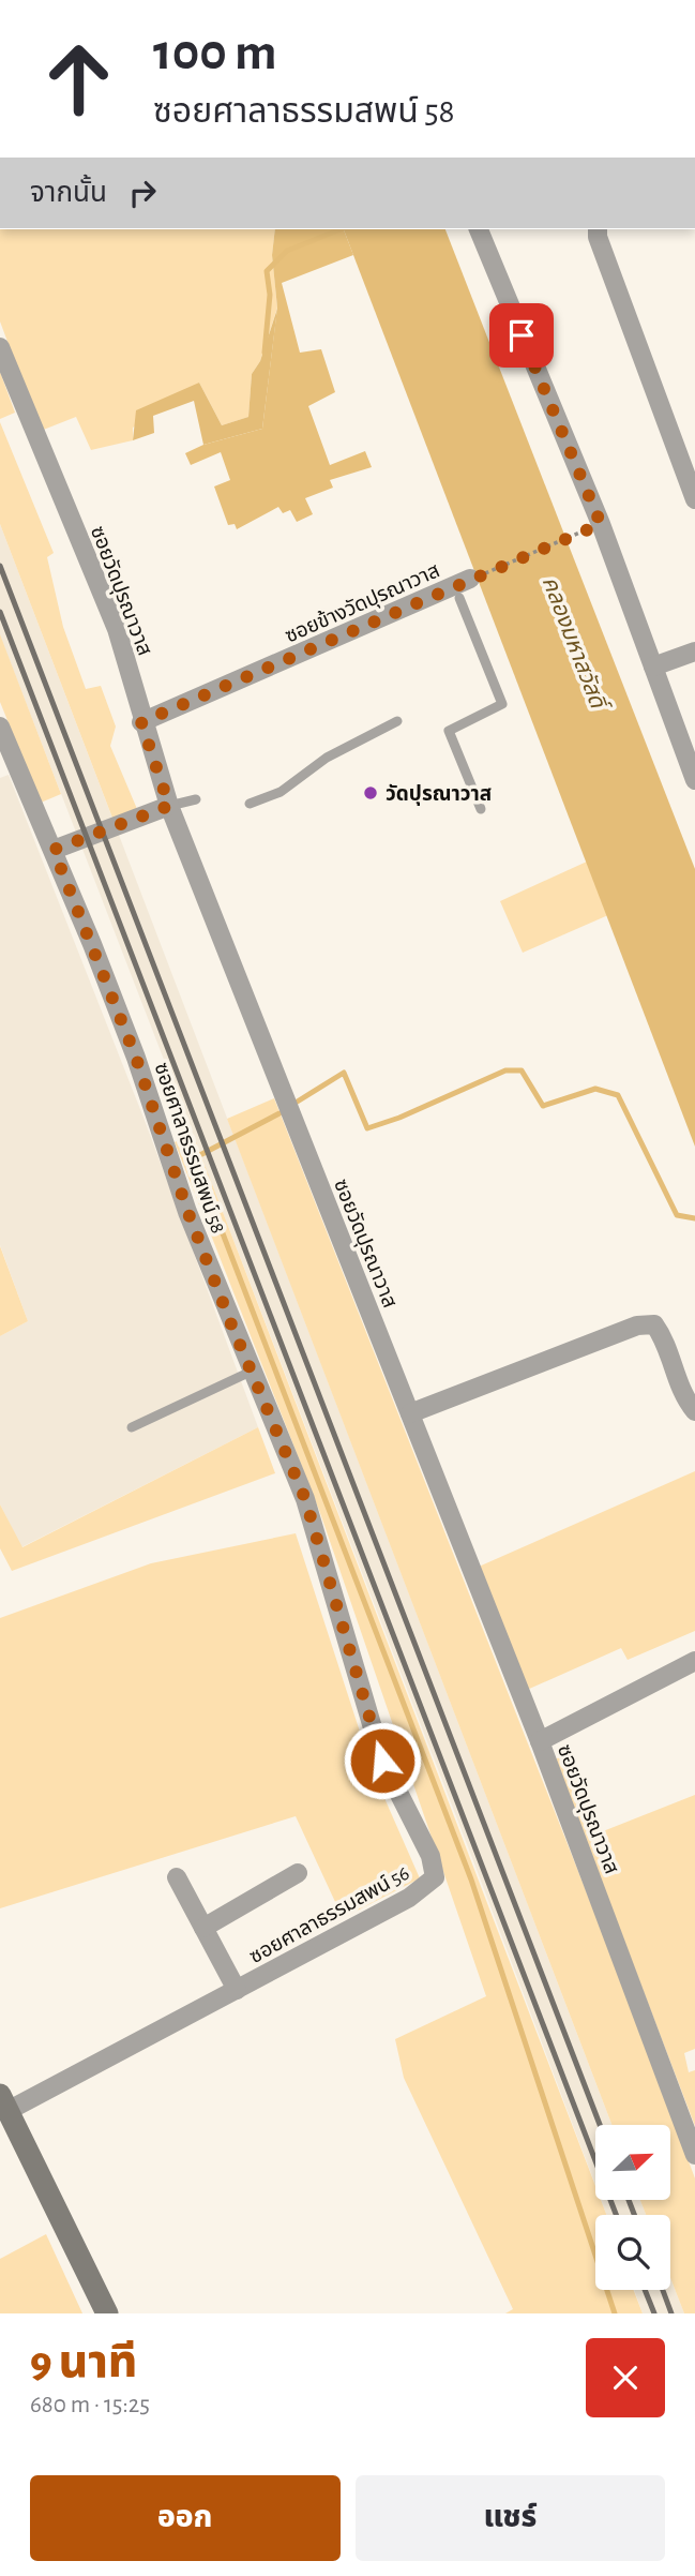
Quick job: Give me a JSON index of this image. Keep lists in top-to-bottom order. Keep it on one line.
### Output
{"streets":{"street":["ซอยวัดปุรณาวาส","ซอยข้างวัดปุรณาวาส","ซอยศาลาธรรมสพน์ 58","ซอยศาลาธรรมสพน์ 56"]},"crossings":[["ซอยวัดปุรณาวาส","ซอยข้างวัดปุรณาวาส"],["ซอยศาลาธรรมสพน์ 58","ซอยศาลาธรรมสพน์ 56"]],"water":["คลองมหาสวัสดิ์"],"places":["วัดปุรณาวาส"],"north":"top right","page":{"turn":["100 m","ซอยศาลาธรรมสพน์ 58"],"then":"จากนั้น","heading":["9 นาที","680 m · 15:25"],"buttons":["ออก","แชร์"]}}
